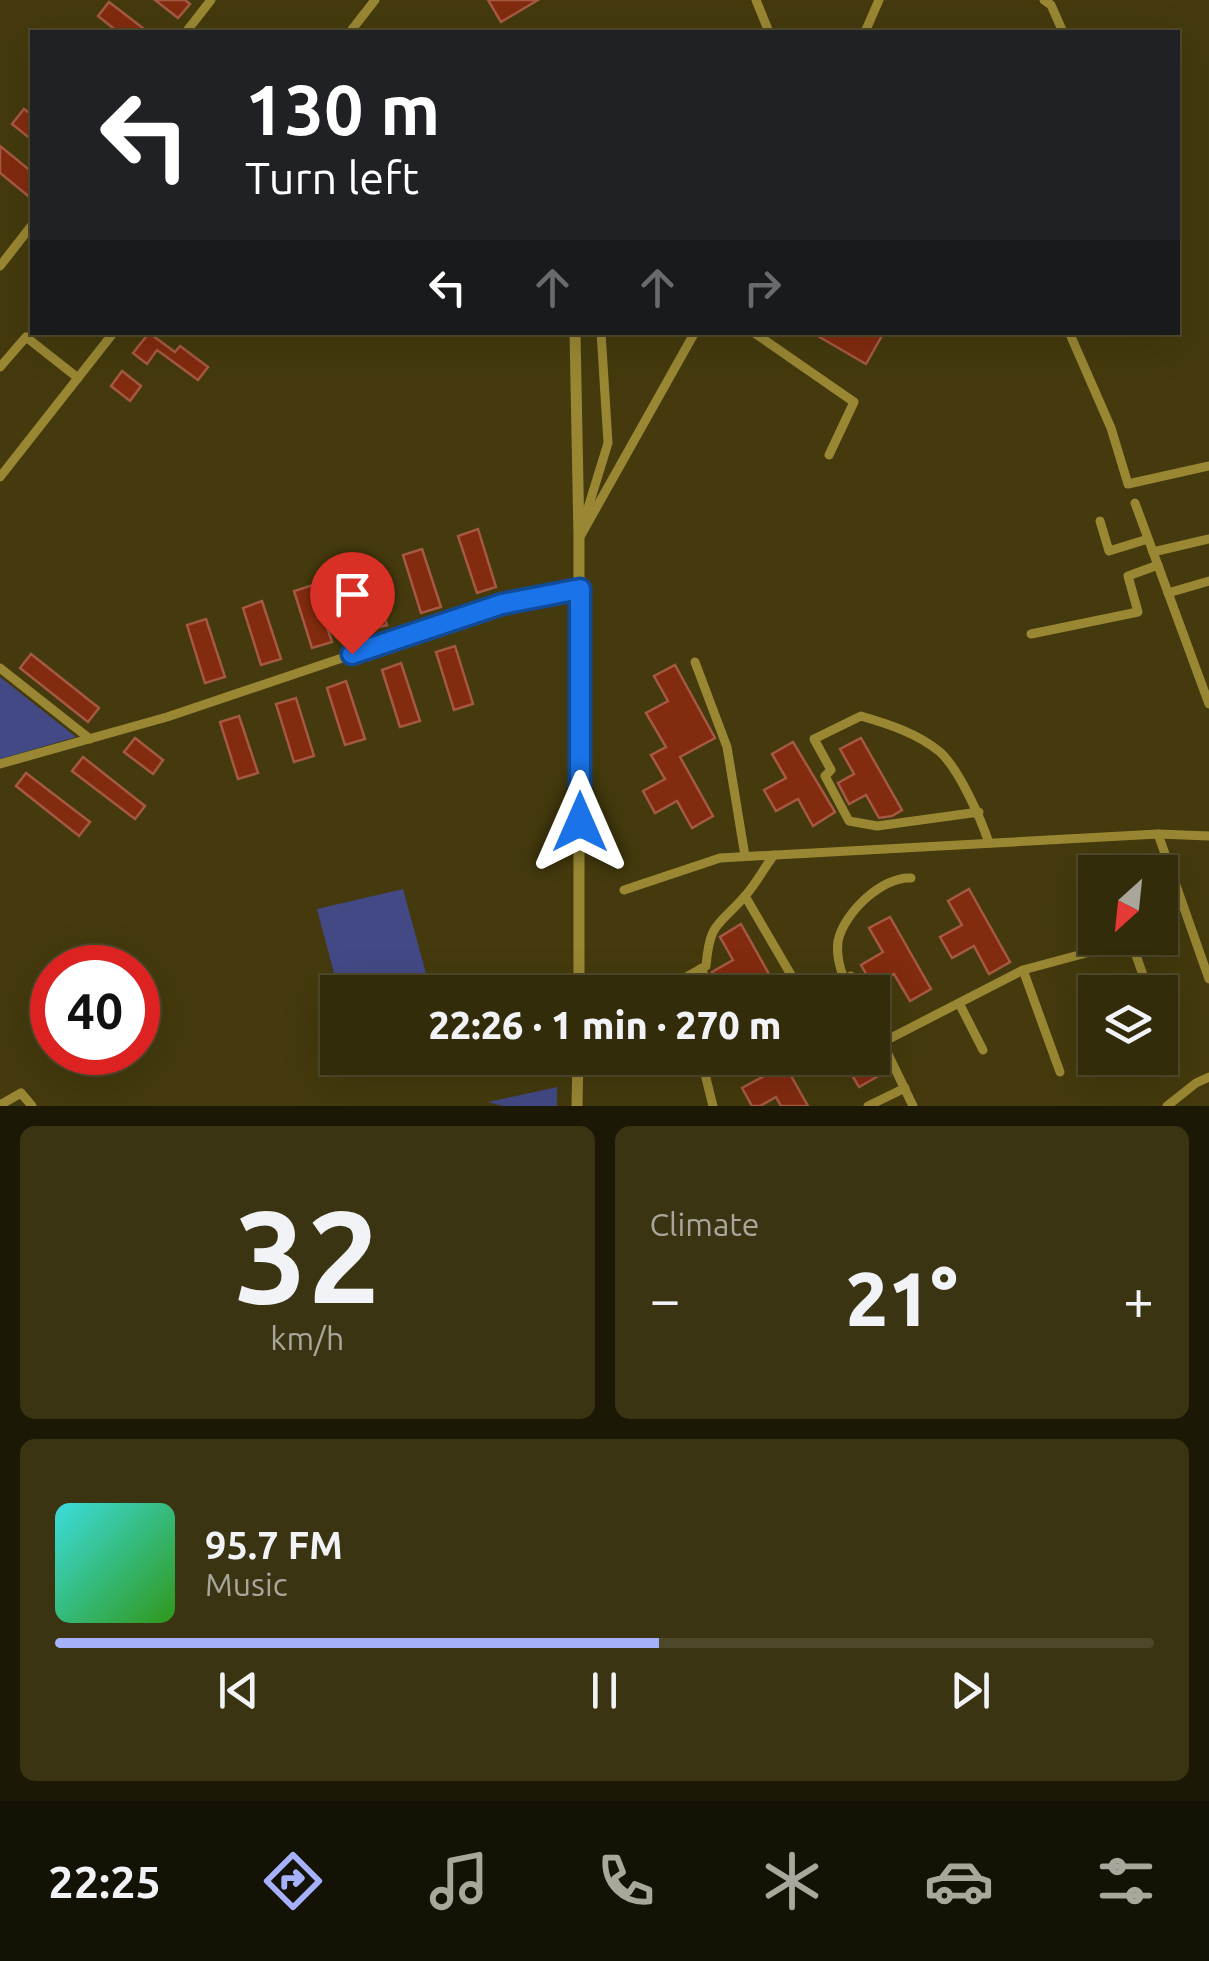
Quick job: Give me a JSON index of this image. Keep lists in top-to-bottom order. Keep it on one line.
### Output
{"north":"bottom left","page":{"turn":["130 m","Turn left"],"limit":"40","trip":"22:26 · 1 min · 270 m","tile":[["32","km/h"],"Climate"],"heat":["−","21°","+"],"song":["95.7 FM","Music"],"tabs":"22:25"}}
